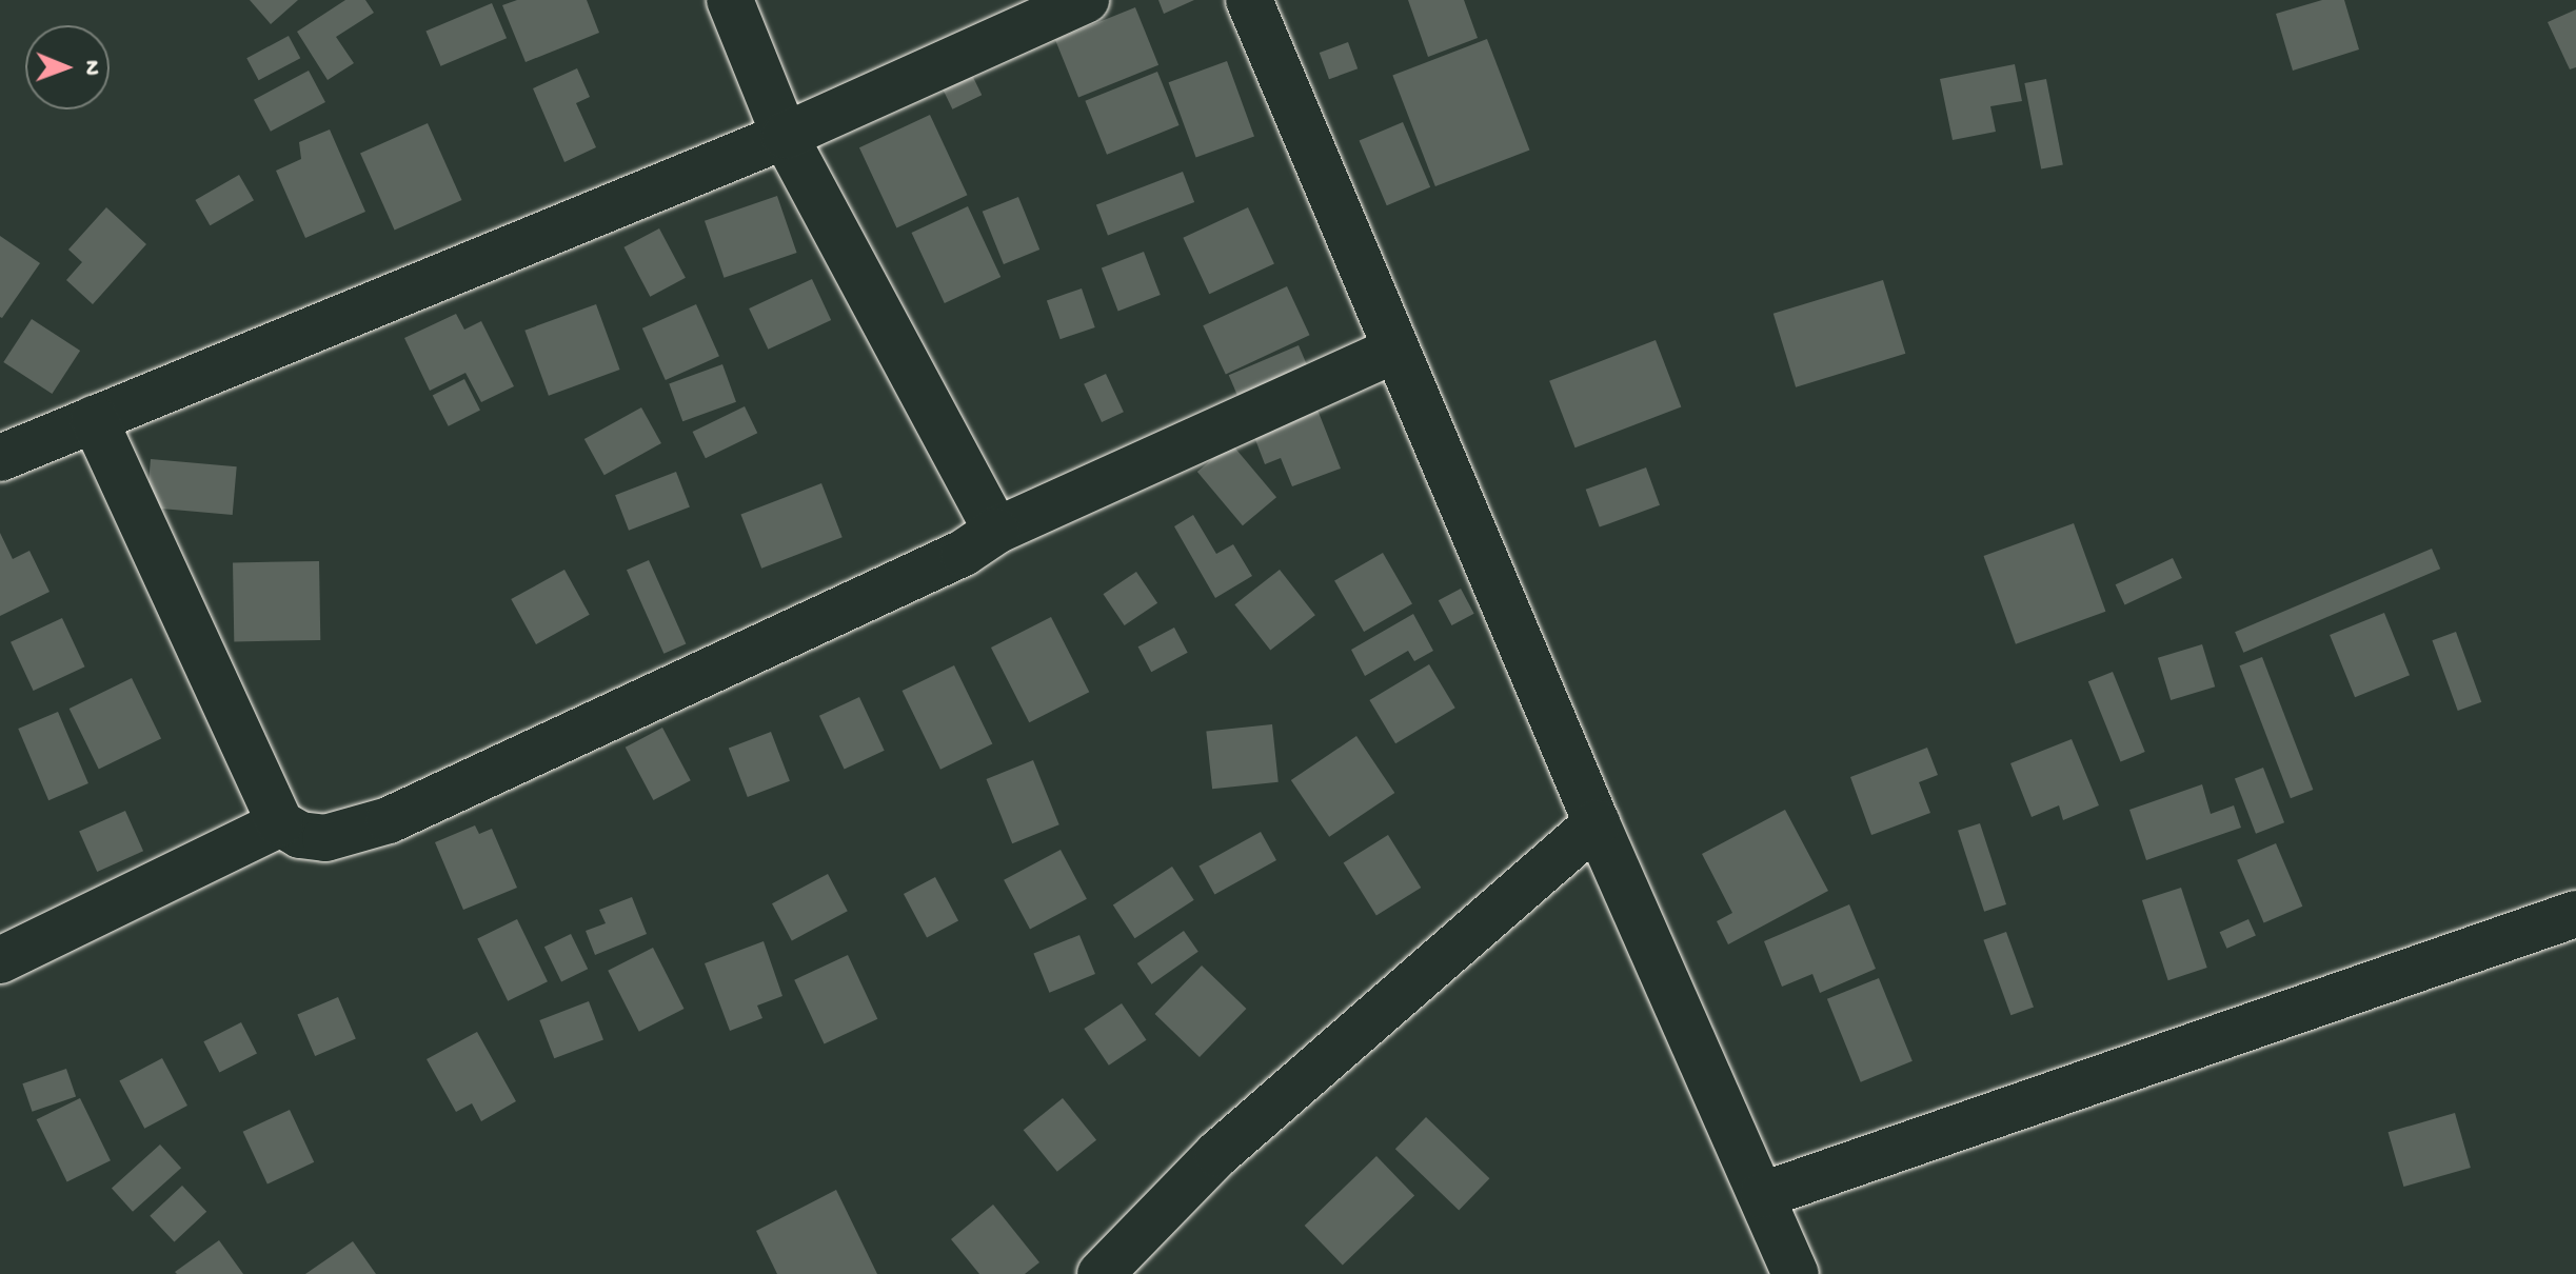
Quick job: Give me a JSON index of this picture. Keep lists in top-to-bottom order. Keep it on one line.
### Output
{"north":"right"}
